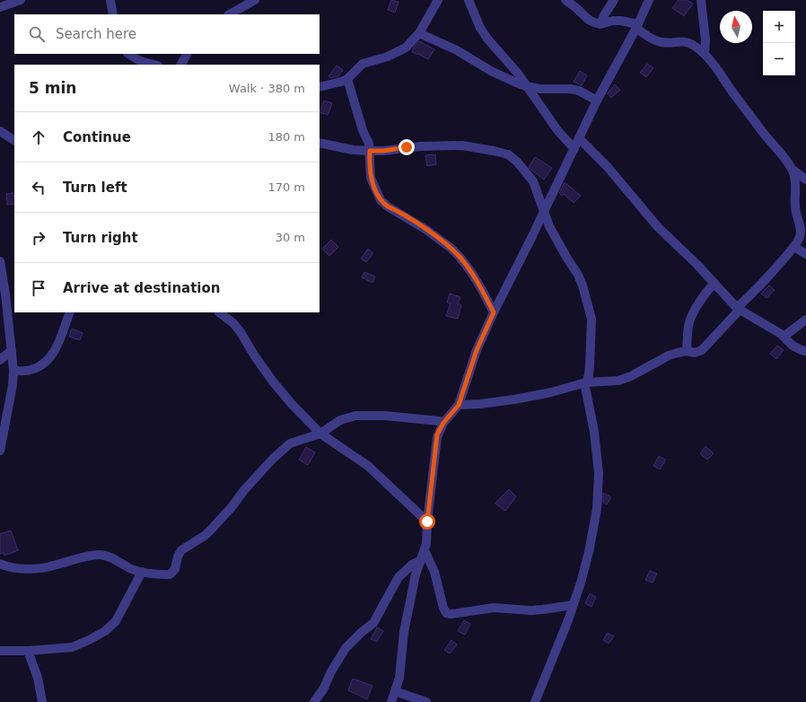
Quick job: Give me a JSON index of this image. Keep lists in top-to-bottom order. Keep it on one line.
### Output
{"north":"top","page":{"map_buttons":["+","−"],"search":"Search here","heading":["5 min","Walk · 380 m"],"list":[["Continue","180 m"],["Turn left","170 m"],["Turn right","30 m"],"Arrive at destination"]}}
